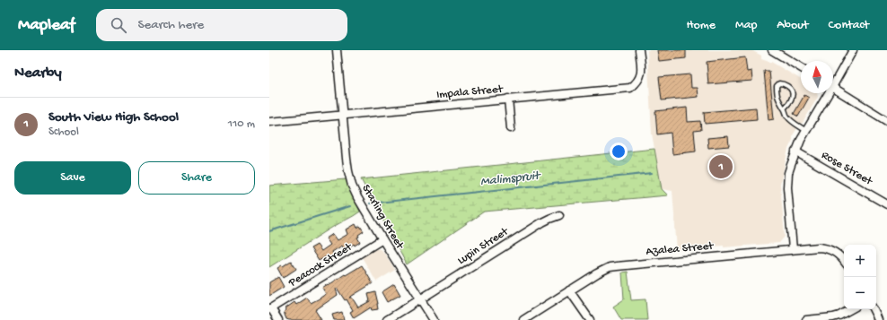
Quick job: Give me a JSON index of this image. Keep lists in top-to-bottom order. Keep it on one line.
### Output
{"streets":{"street":["Impala Street","Rose Street","Starling Street","Lupin Street","Azalea Street","Peacock Street"]},"crossings":[["Impala Street","Starling Street"],["Starling Street","Lupin Street"],["Starling Street","Peacock Street"]],"water":["Malimspruit"],"north":"top","page":{"header":"Mapleaf","search":"Search here","nav":["Home","Map","About","Contact"],"heading":"Nearby","list":[{"mark":"1","name":"South View High School","note":"School","value":"110 m"}],"buttons":["Save","Share"],"pins":"1","map_buttons":["+","−"]}}
